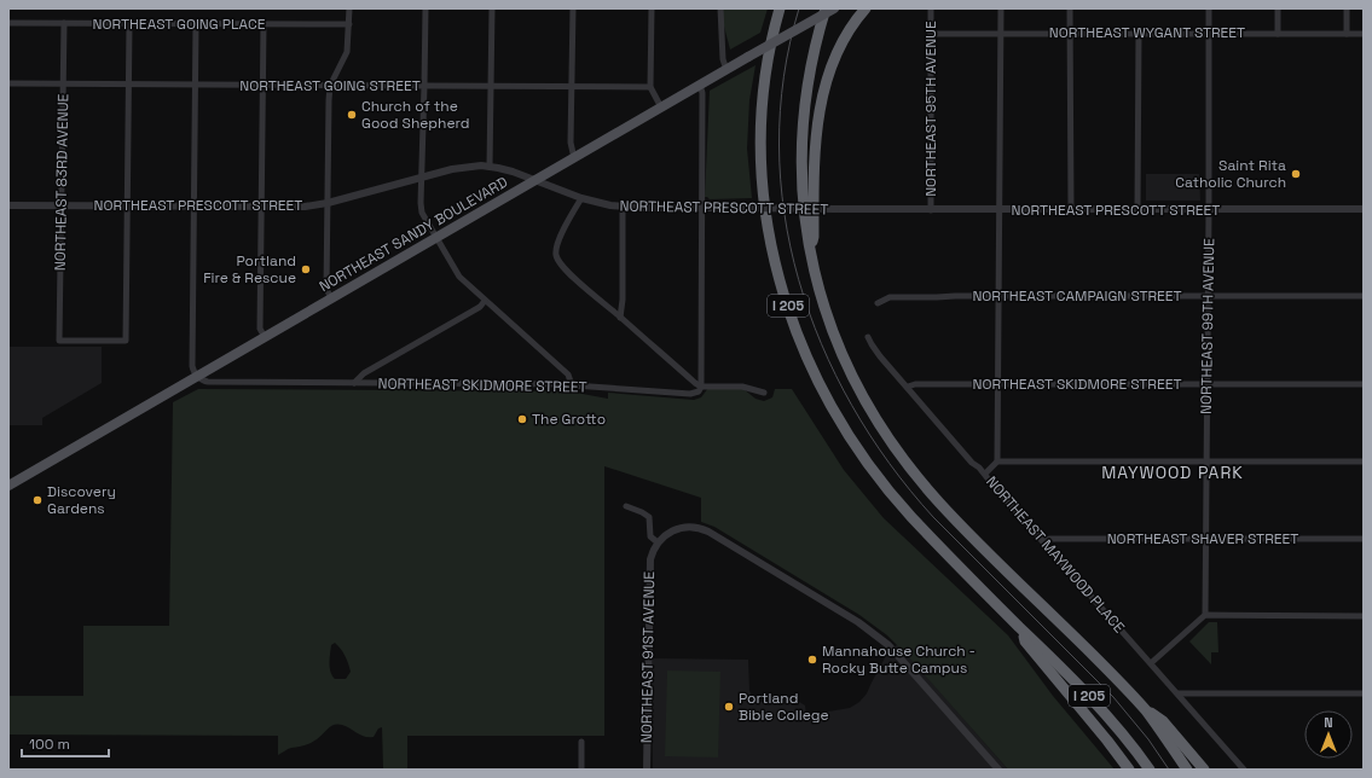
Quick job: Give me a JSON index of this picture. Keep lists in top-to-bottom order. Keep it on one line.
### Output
{"streets":{"highway":["I 205"],"main road":["NORTHEAST SANDY BOULEVARD"],"street":["NORTHEAST GOING PLACE","NORTHEAST WYGANT STREET","NORTHEAST GOING STREET","NORTHEAST 95TH AVENUE","NORTHEAST 83RD AVENUE","NORTHEAST PRESCOTT STREET","NORTHEAST CAMPAIGN STREET","NORTHEAST 99TH AVENUE","NORTHEAST SKIDMORE STREET","NORTHEAST SHAVER STREET","NORTHEAST MAYWOOD PLACE","NORTHEAST 91ST AVENUE"]},"crossings":[["NORTHEAST GOING PLACE","NORTHEAST 83RD AVENUE"],["NORTHEAST WYGANT STREET","NORTHEAST 95TH AVENUE"],["NORTHEAST WYGANT STREET","NORTHEAST 99TH AVENUE"],["NORTHEAST GOING STREET","NORTHEAST 83RD AVENUE"],["NORTHEAST 95TH AVENUE","NORTHEAST PRESCOTT STREET"],["NORTHEAST 83RD AVENUE","NORTHEAST PRESCOTT STREET"],["NORTHEAST PRESCOTT STREET","NORTHEAST SANDY BOULEVARD"],["NORTHEAST PRESCOTT STREET","NORTHEAST 99TH AVENUE"],["NORTHEAST SANDY BOULEVARD","NORTHEAST SKIDMORE STREET"],["NORTHEAST CAMPAIGN STREET","NORTHEAST 99TH AVENUE"],["NORTHEAST 99TH AVENUE","NORTHEAST SKIDMORE STREET"],["NORTHEAST 99TH AVENUE","NORTHEAST SHAVER STREET"],["NORTHEAST SKIDMORE STREET","NORTHEAST MAYWOOD PLACE"],["NORTHEAST SHAVER STREET","NORTHEAST MAYWOOD PLACE"]],"districts":["MAYWOOD PARK"],"places":["Church of the Good Shepherd","Saint Rita Catholic Church","Portland Fire & Rescue","The Grotto","Discovery Gardens","Mannahouse Church - Rocky Butte Campus","Portland Bible College"],"scale_bar":"100 m","north":"top"}
